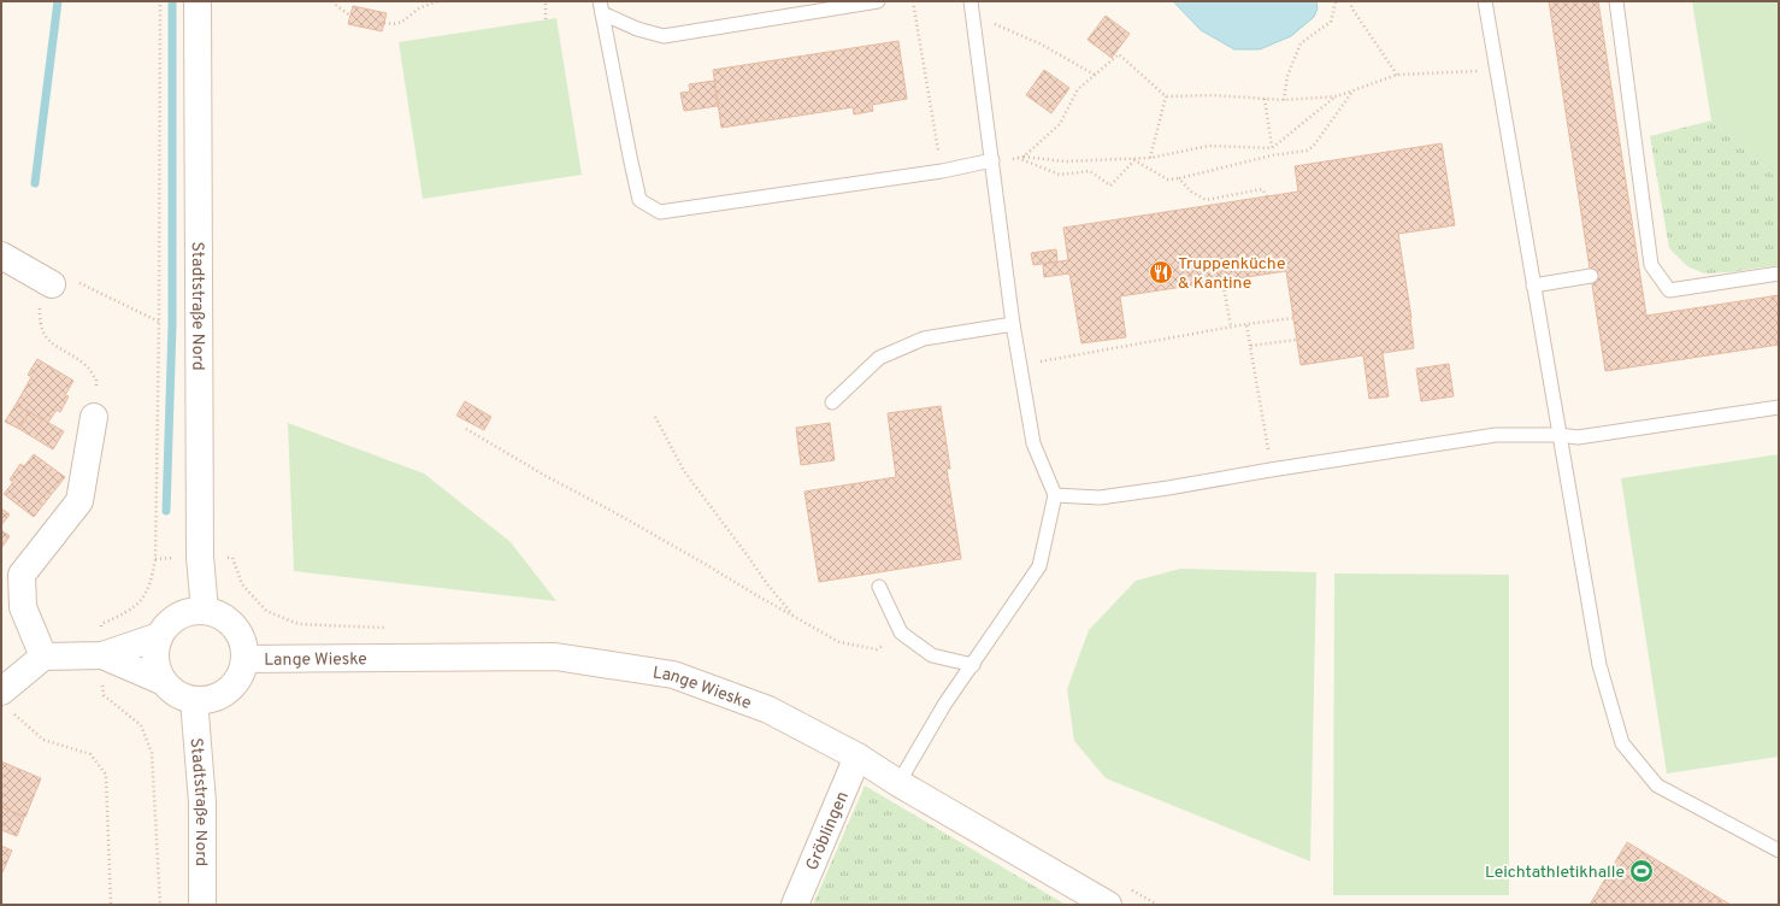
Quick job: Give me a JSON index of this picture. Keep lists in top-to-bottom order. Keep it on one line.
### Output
{"streets":{"street":["Stadtstraße Nord","Lange Wieske","Gröblingen"]},"crossings":[["Stadtstraße Nord","Lange Wieske"],["Lange Wieske","Gröblingen"]],"places":{"restaurant":["Truppenküche & Kantine"],"sports":["Leichtathletikhalle"]}}
